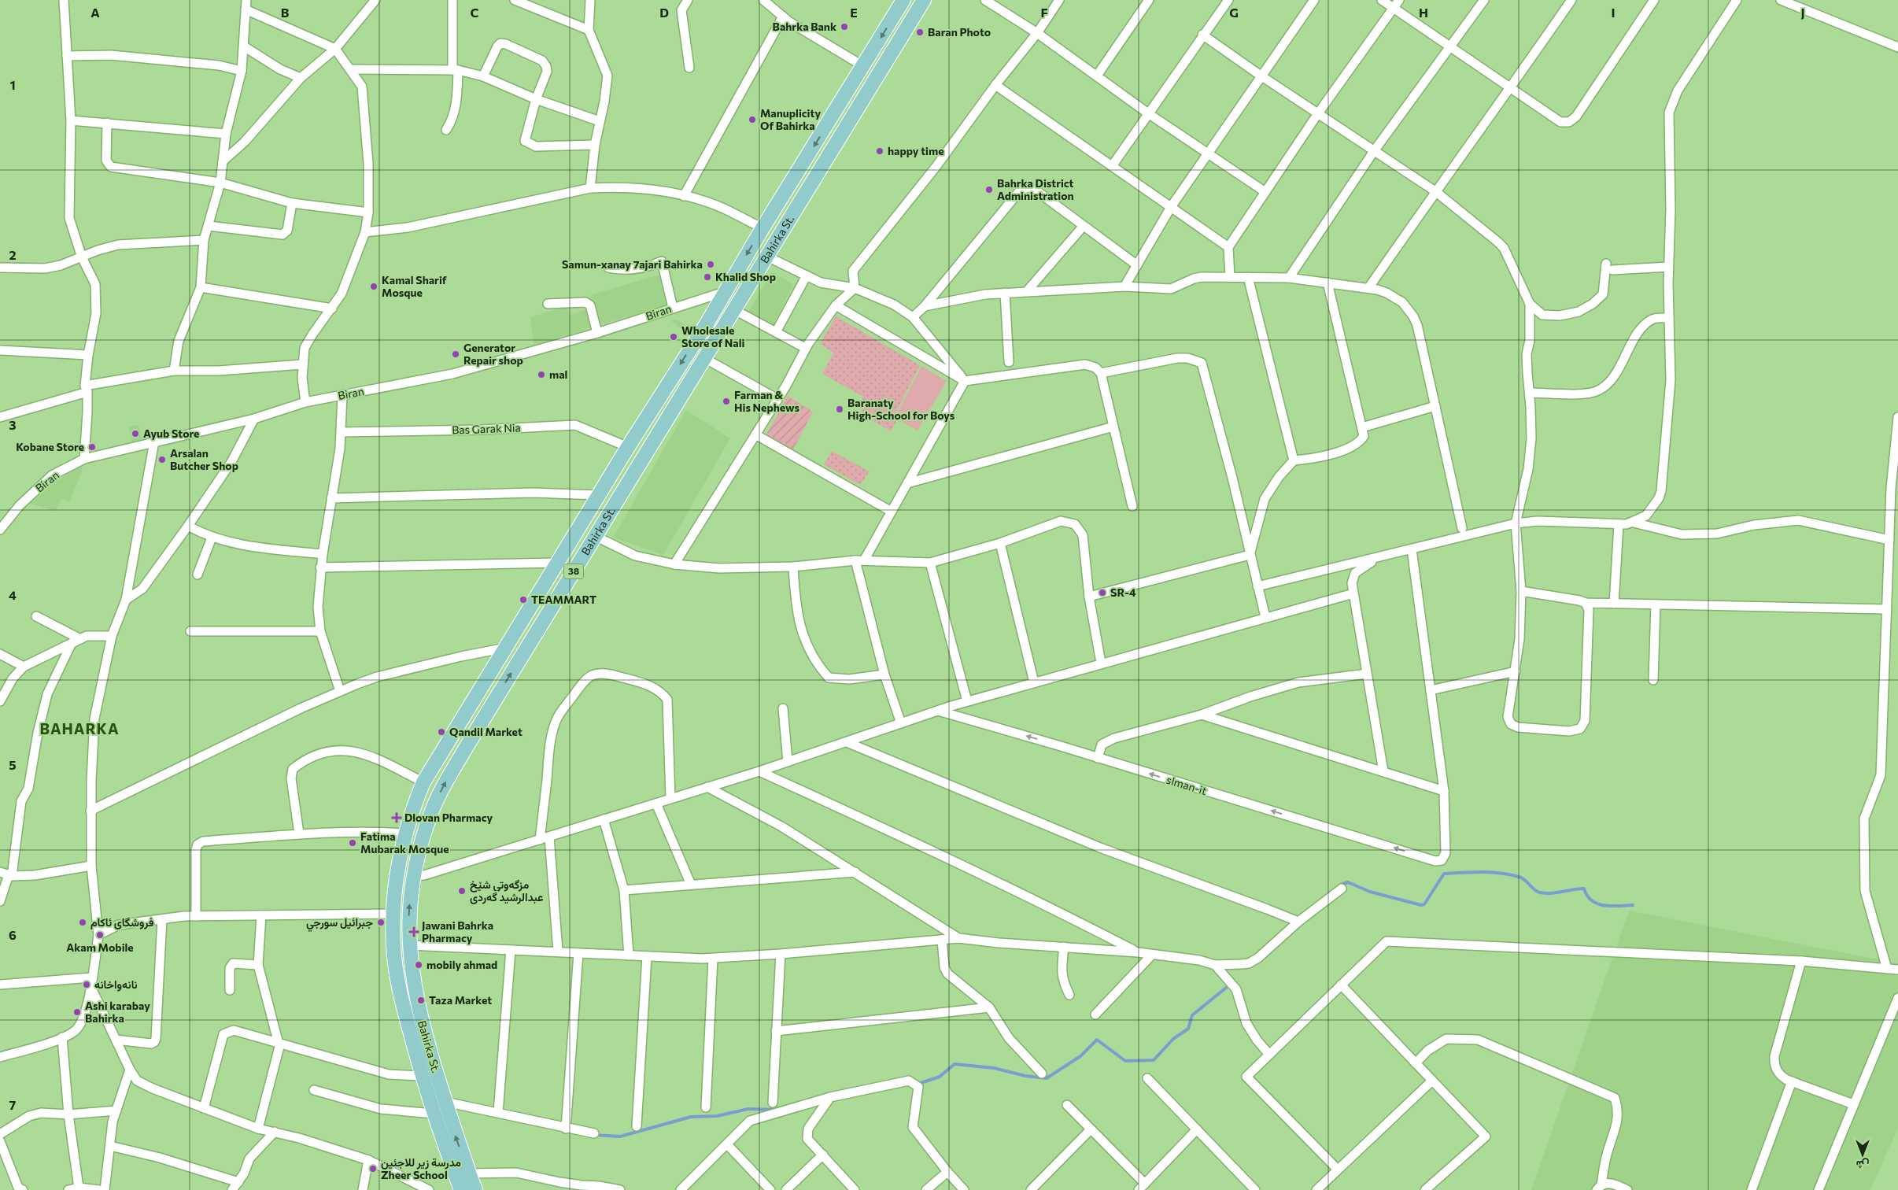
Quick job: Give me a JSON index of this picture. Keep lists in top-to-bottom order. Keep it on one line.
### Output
{"streets":{"main road":["Bahirka St.","38"],"street":["Biran","Bas Garak Nia","slman-it"]},"crossings":[["Bahirka St.","Biran"],["Bahirka St.","Bas Garak Nia"]],"districts":["BAHARKA"],"places":{"other":["Bahrka Bank","Baran Photo","Manuplicity Of Bahirka","happy time","Bahrka District Administration","Samun-xanay 7ajari Bahirka","Khalid Shop","Kamal Sharif Mosque","Wholesale Store of Nali","Generator Repair shop","mal","Farman & His Nephews","Baranaty High-School for Boys","Ayub Store","Kobane Store","Arsalan Butcher Shop","SR-4","TEAMMART","Qandil Market","Fatima Mubarak Mosque","مزگەوتی شێخ عبدالرشید گەردی","فروشگای ئاکام","جبرائيل سورجي","Akam Mobile","mobily ahmad","نانەواخانە","Taza Market","Ashi karabay Bahirka","مدرسة زير للاجئين Zheer School"],"health":["Dlovan Pharmacy","Jawani Bahrka Pharmacy"]},"north":"bottom","grid":{"columns":["A","B","C","D","E","F","G","H","I","J"],"rows":["1","2","3","4","5","6","7"]}}
